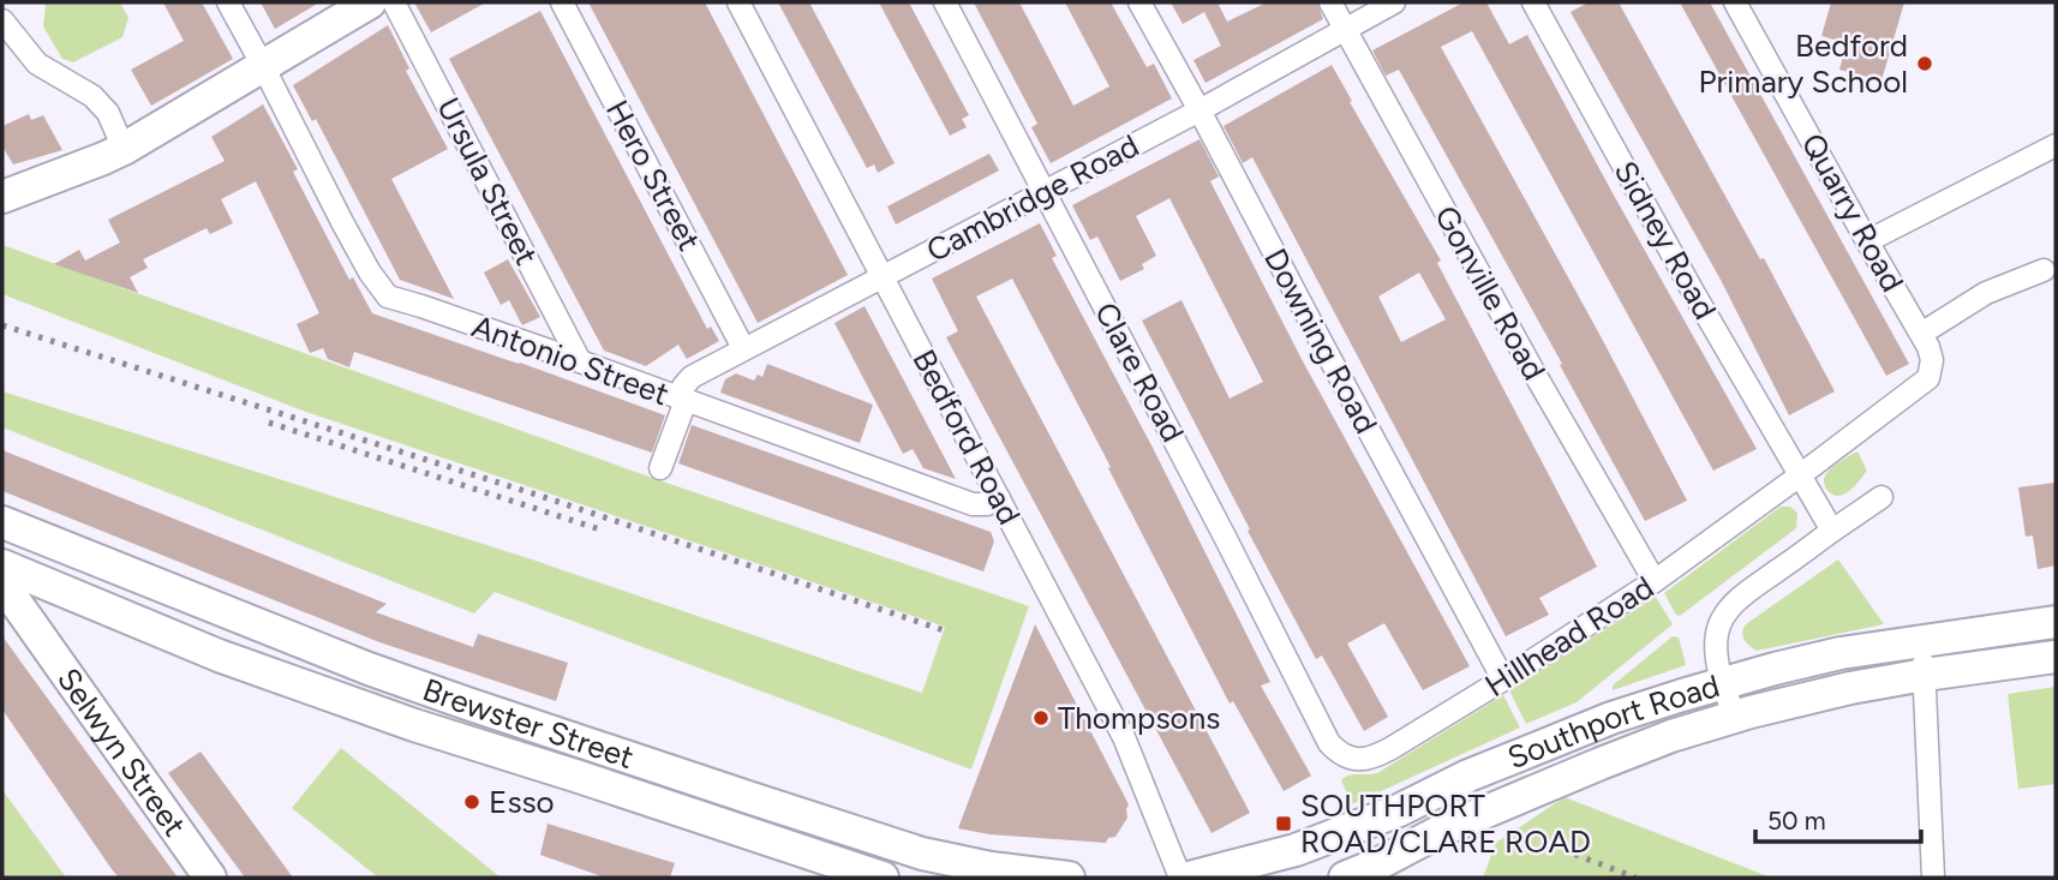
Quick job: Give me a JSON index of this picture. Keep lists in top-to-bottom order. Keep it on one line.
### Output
{"streets":{"main road":["Brewster Street","Southport Road","Selwyn Street"],"street":["Hero Street","Ursula Street","Cambridge Road","Quarry Road","Sidney Road","Gonville Road","Downing Road","Antonio Street","Clare Road","Bedford Road","Hillhead Road"]},"crossings":[["Hero Street","Cambridge Road"],["Ursula Street","Antonio Street"],["Cambridge Road","Gonville Road"],["Cambridge Road","Downing Road"],["Cambridge Road","Antonio Street"],["Cambridge Road","Clare Road"],["Cambridge Road","Bedford Road"],["Quarry Road","Hillhead Road"],["Sidney Road","Hillhead Road"],["Gonville Road","Hillhead Road"],["Downing Road","Hillhead Road"],["Antonio Street","Bedford Road"],["Clare Road","Hillhead Road"]],"places":{"other":["Bedford Primary School","Thompsons","Esso"],"transit":["SOUTHPORT ROAD/CLARE ROAD"]},"scale_bar":"50 m"}
